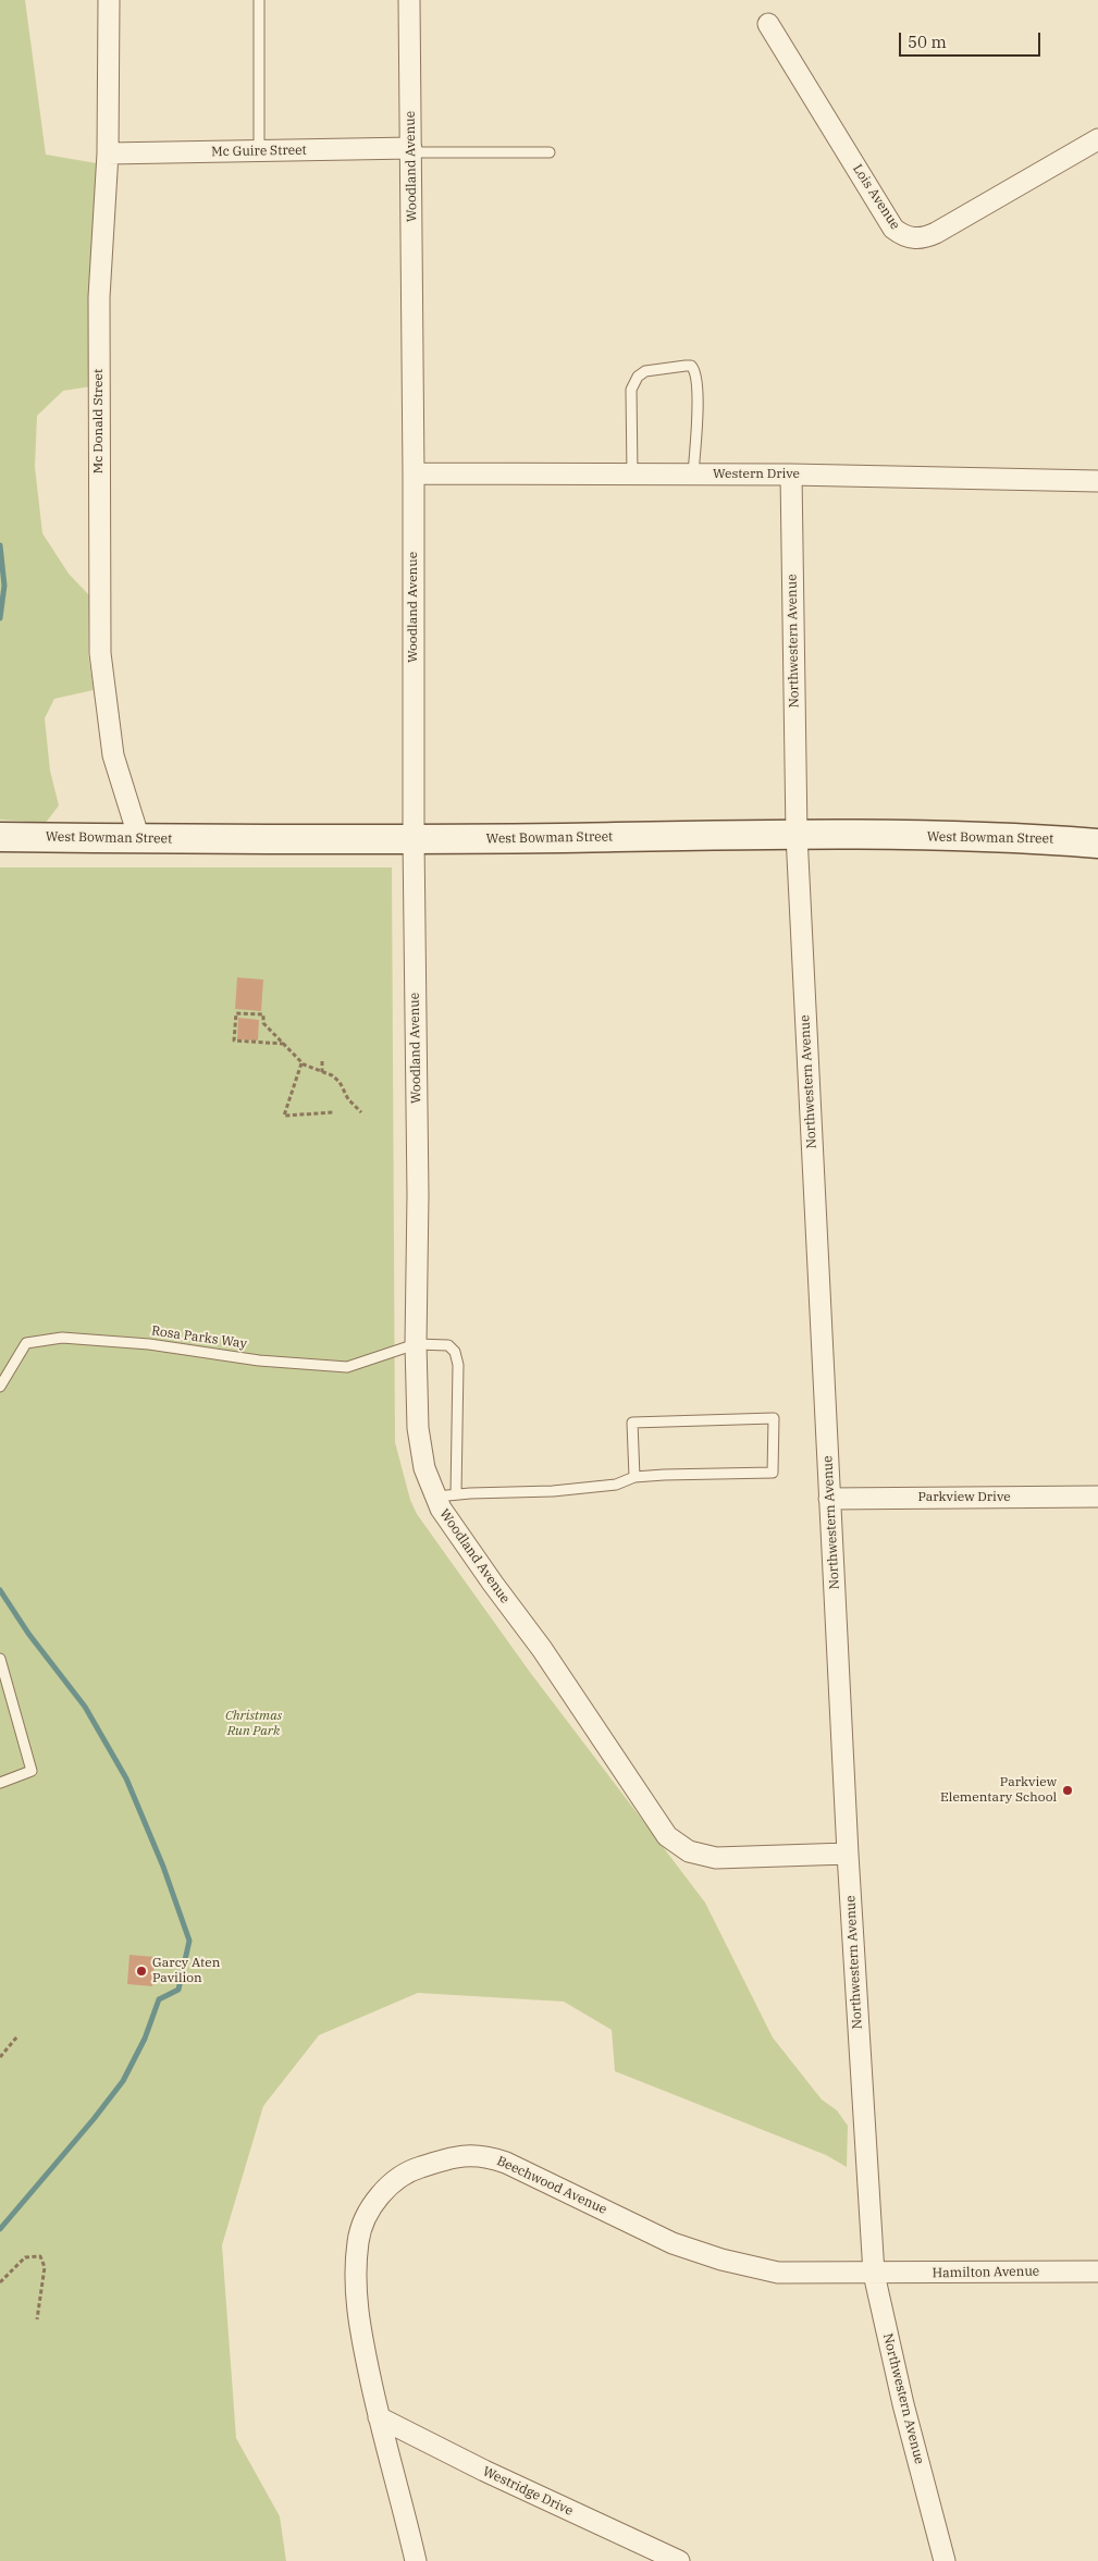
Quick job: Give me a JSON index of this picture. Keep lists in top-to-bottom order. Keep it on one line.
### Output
{"streets":{"street":["Mc Guire Street","Woodland Avenue","Lois Avenue","Mc Donald Street","Western Drive","Northwestern Avenue","West Bowman Street","Parkview Drive","Beechwood Avenue","Hamilton Avenue","Westridge Drive"],"lane":["Rosa Parks Way"]},"crossings":[["Mc Guire Street","Woodland Avenue"],["Mc Guire Street","Mc Donald Street"],["Woodland Avenue","Western Drive"],["Woodland Avenue","Northwestern Avenue"],["Woodland Avenue","West Bowman Street"],["Woodland Avenue","Rosa Parks Way"],["Mc Donald Street","West Bowman Street"],["Western Drive","Northwestern Avenue"],["Northwestern Avenue","West Bowman Street"],["Northwestern Avenue","Parkview Drive"],["Northwestern Avenue","Beechwood Avenue"],["Northwestern Avenue","Hamilton Avenue"],["Beechwood Avenue","Hamilton Avenue"],["Beechwood Avenue","Westridge Drive"]],"parks":["Christmas Run Park"],"places":["Parkview Elementary School","Garcy Aten Pavilion"],"scale_bar":"50 m"}
